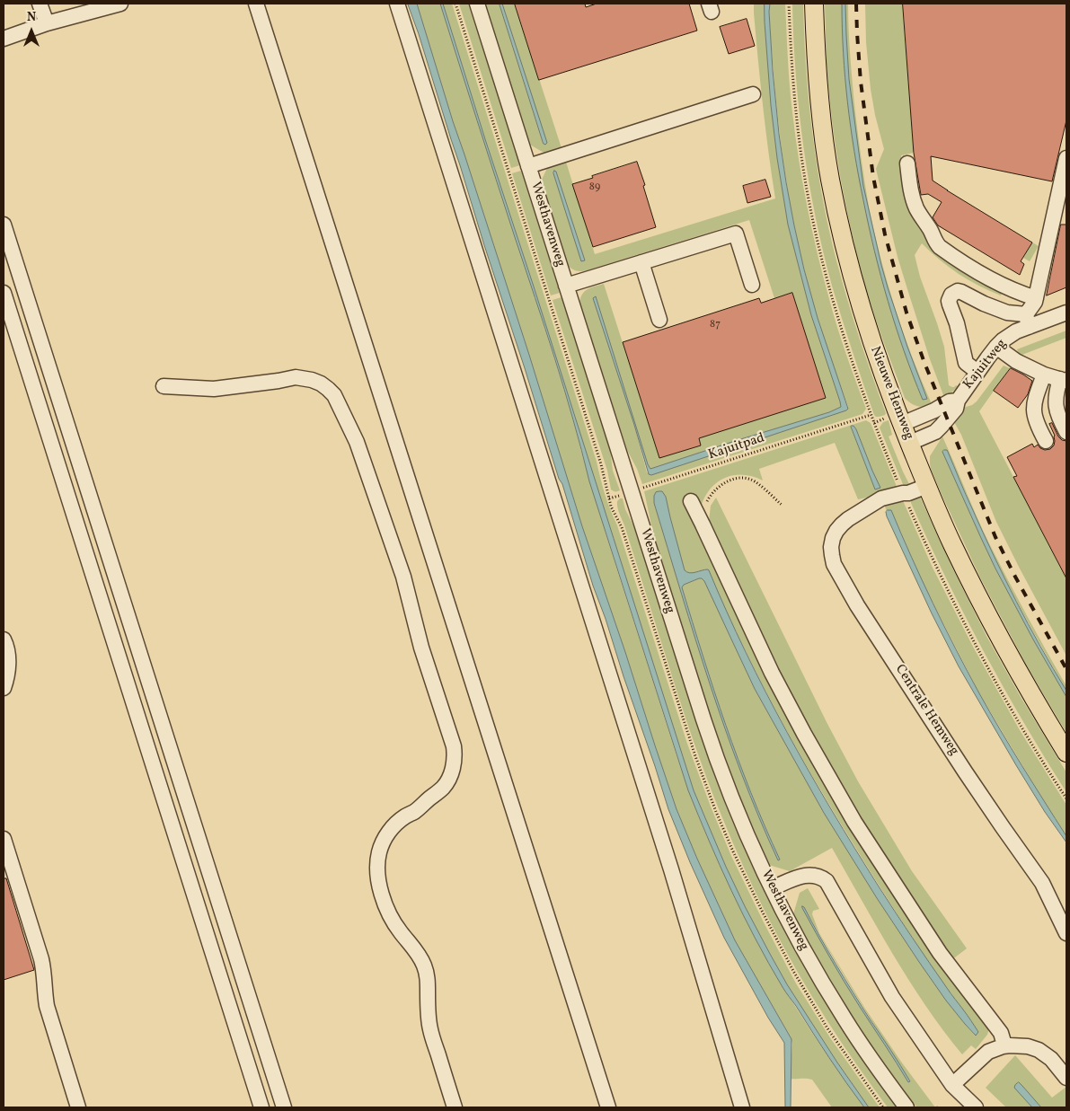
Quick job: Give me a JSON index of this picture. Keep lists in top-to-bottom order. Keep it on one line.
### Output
{"streets":{"main road":["Nieuwe Hemweg"],"street":["Westhavenweg","Kajuitweg","Centrale Hemweg"],"path":["Kajuitpad"]},"crossings":[["Westhavenweg","Kajuitpad"],["Kajuitweg","Nieuwe Hemweg"],["Nieuwe Hemweg","Centrale Hemweg"]],"house_numbers":["89","87"],"north":"top"}
